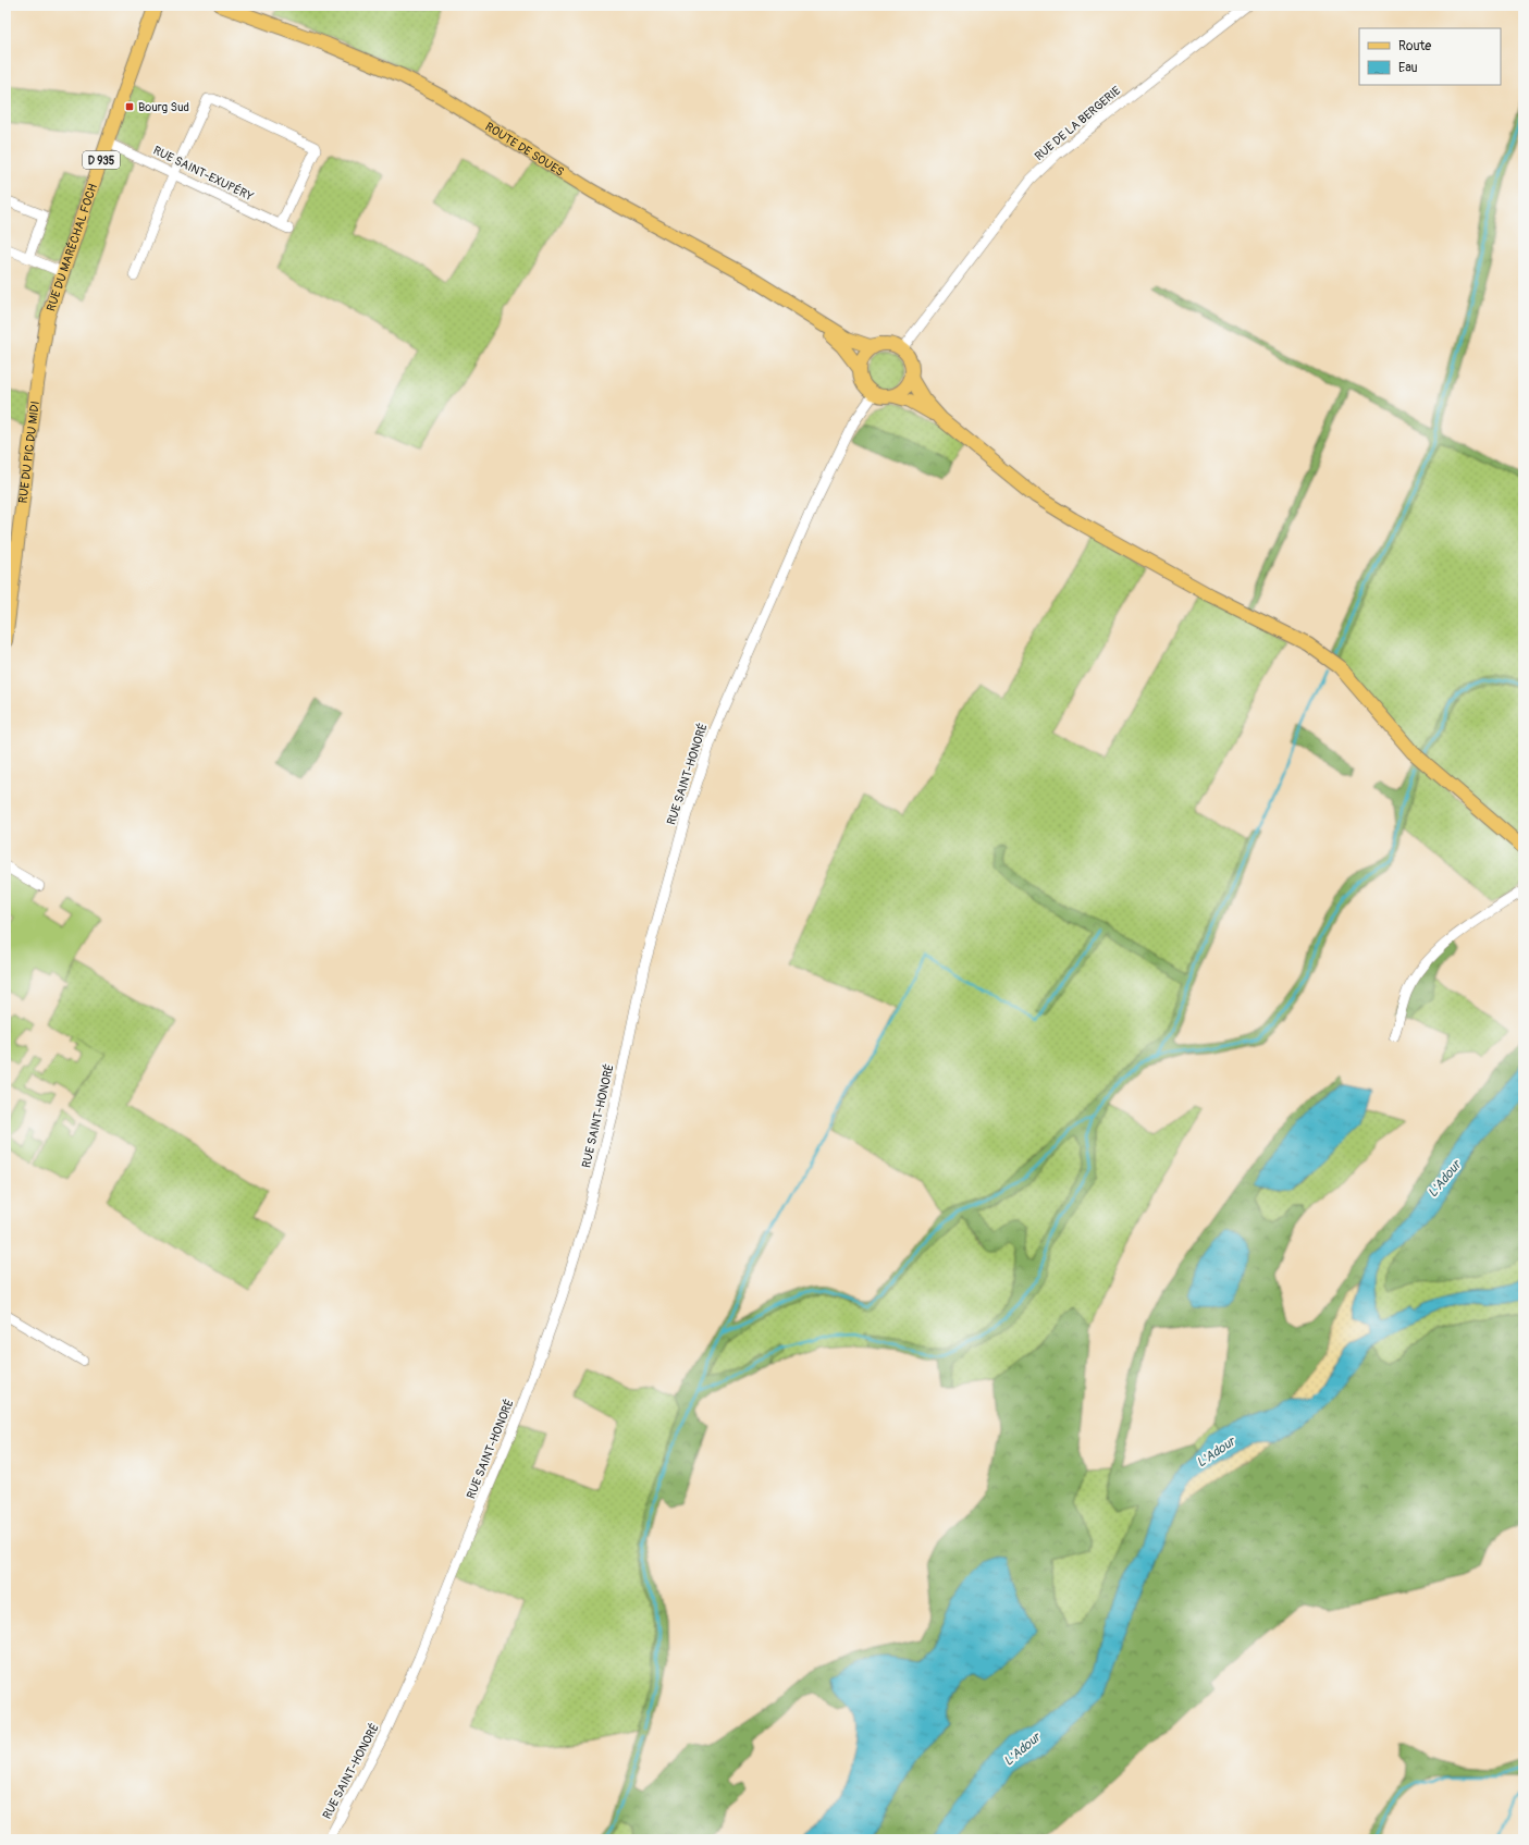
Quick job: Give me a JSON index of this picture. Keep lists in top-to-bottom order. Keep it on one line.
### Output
{"streets":{"main road":["ROUTE DE SOUES","D 935","RUE DU MARÉCHAL FOCH","RUE DU PIC DU MIDI"],"street":["RUE DE LA BERGERIE","RUE SAINT-EXUPÉRY","RUE SAINT-HONORÉ"]},"crossings":[["RUE DE LA BERGERIE","ROUTE DE SOUES"],["RUE DE LA BERGERIE","RUE SAINT-HONORÉ"],["ROUTE DE SOUES","RUE SAINT-HONORÉ"],["RUE SAINT-EXUPÉRY","RUE DU MARÉCHAL FOCH"],["RUE DU MARÉCHAL FOCH","RUE DU PIC DU MIDI"]],"water":["L'Adour"],"places":{"transit":["Bourg Sud"]},"legend":["Route","Eau"]}
